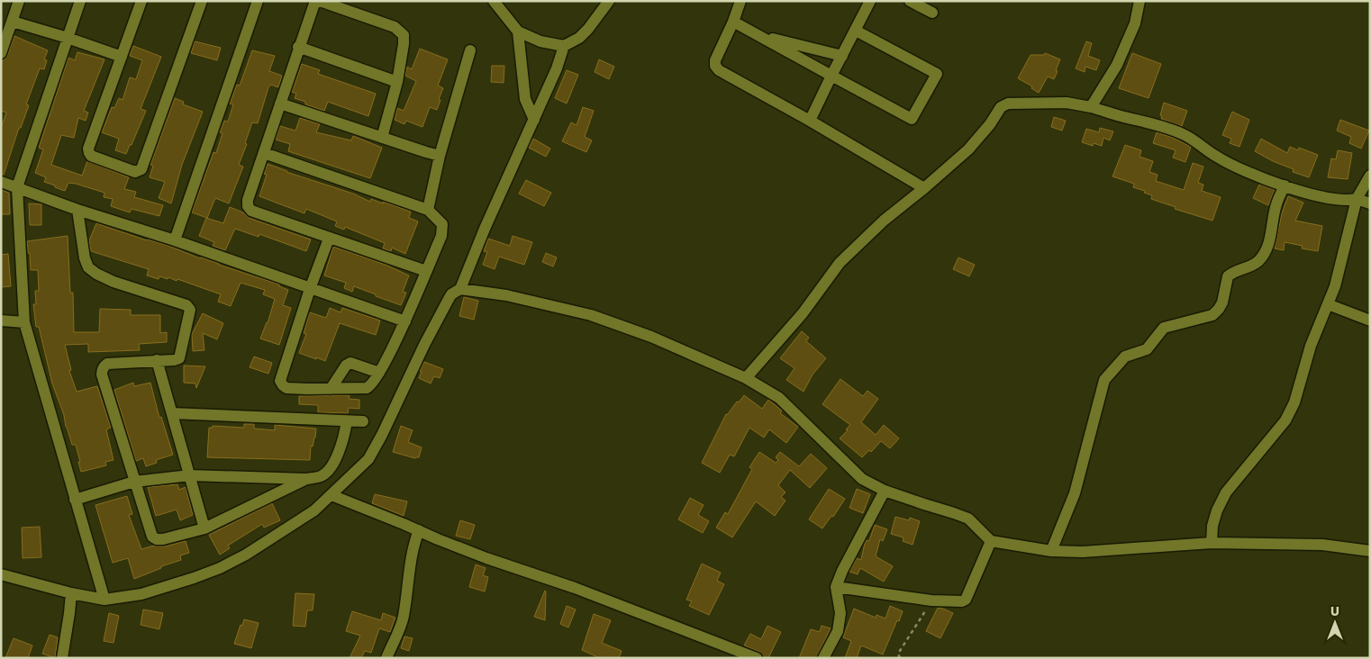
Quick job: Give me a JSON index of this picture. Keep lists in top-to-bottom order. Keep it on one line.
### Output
{"north":"top"}
